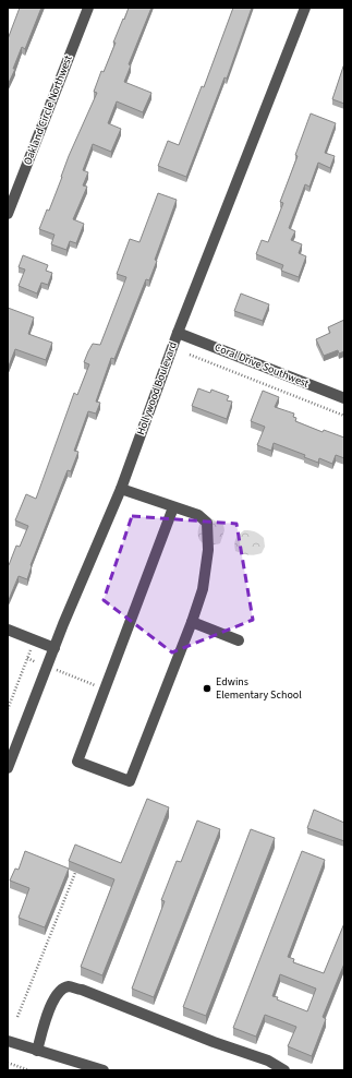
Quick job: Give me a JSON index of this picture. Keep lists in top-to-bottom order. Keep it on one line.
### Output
{"streets":{"street":["Oakland Circle Northwest","Coral Drive Southwest","Hollywood Boulevard"]},"crossings":[["Coral Drive Southwest","Hollywood Boulevard"]],"places":["Edwins Elementary School"]}
